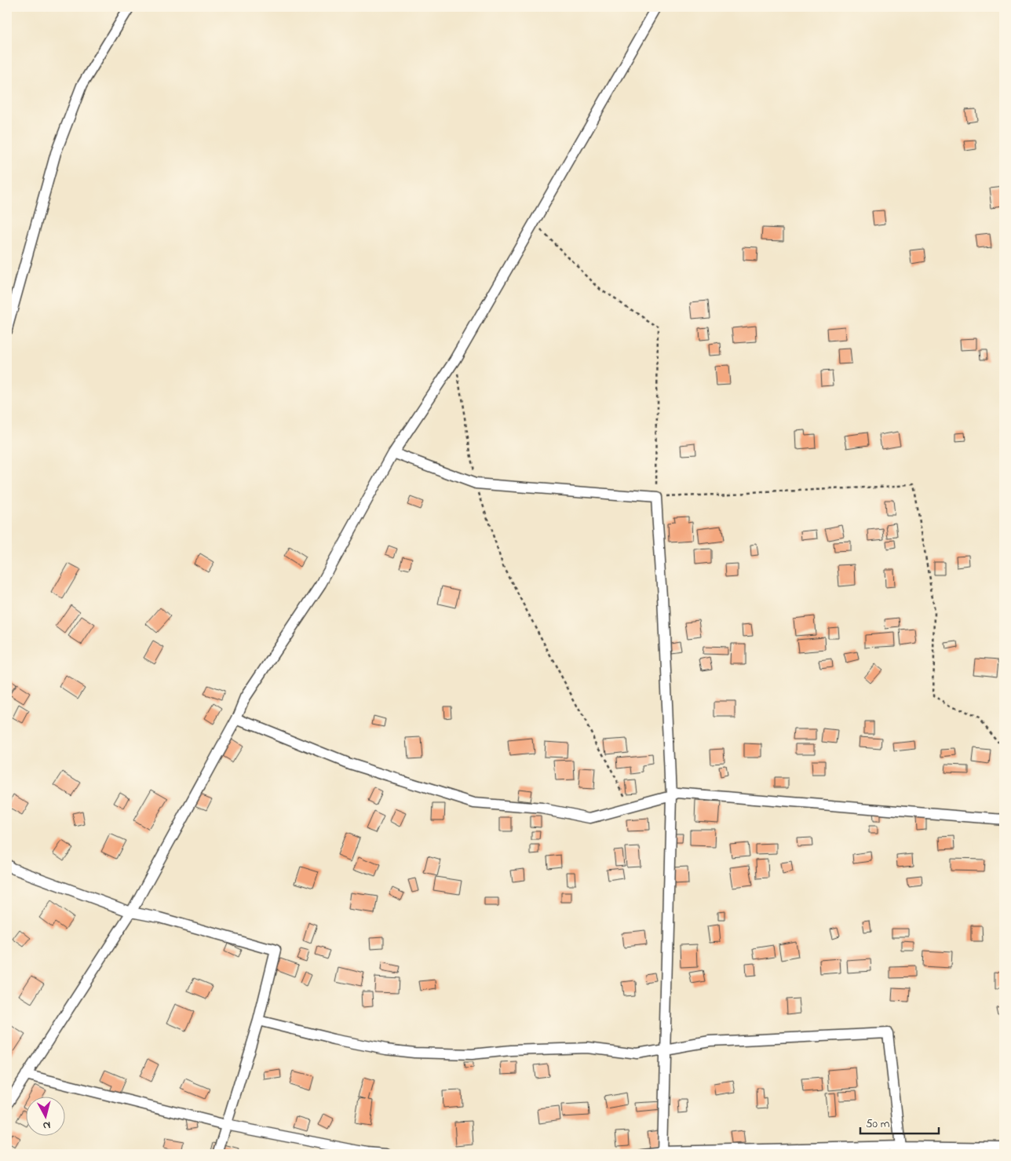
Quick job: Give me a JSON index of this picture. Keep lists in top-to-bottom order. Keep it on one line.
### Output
{"scale_bar":"50 m","north":"bottom"}
